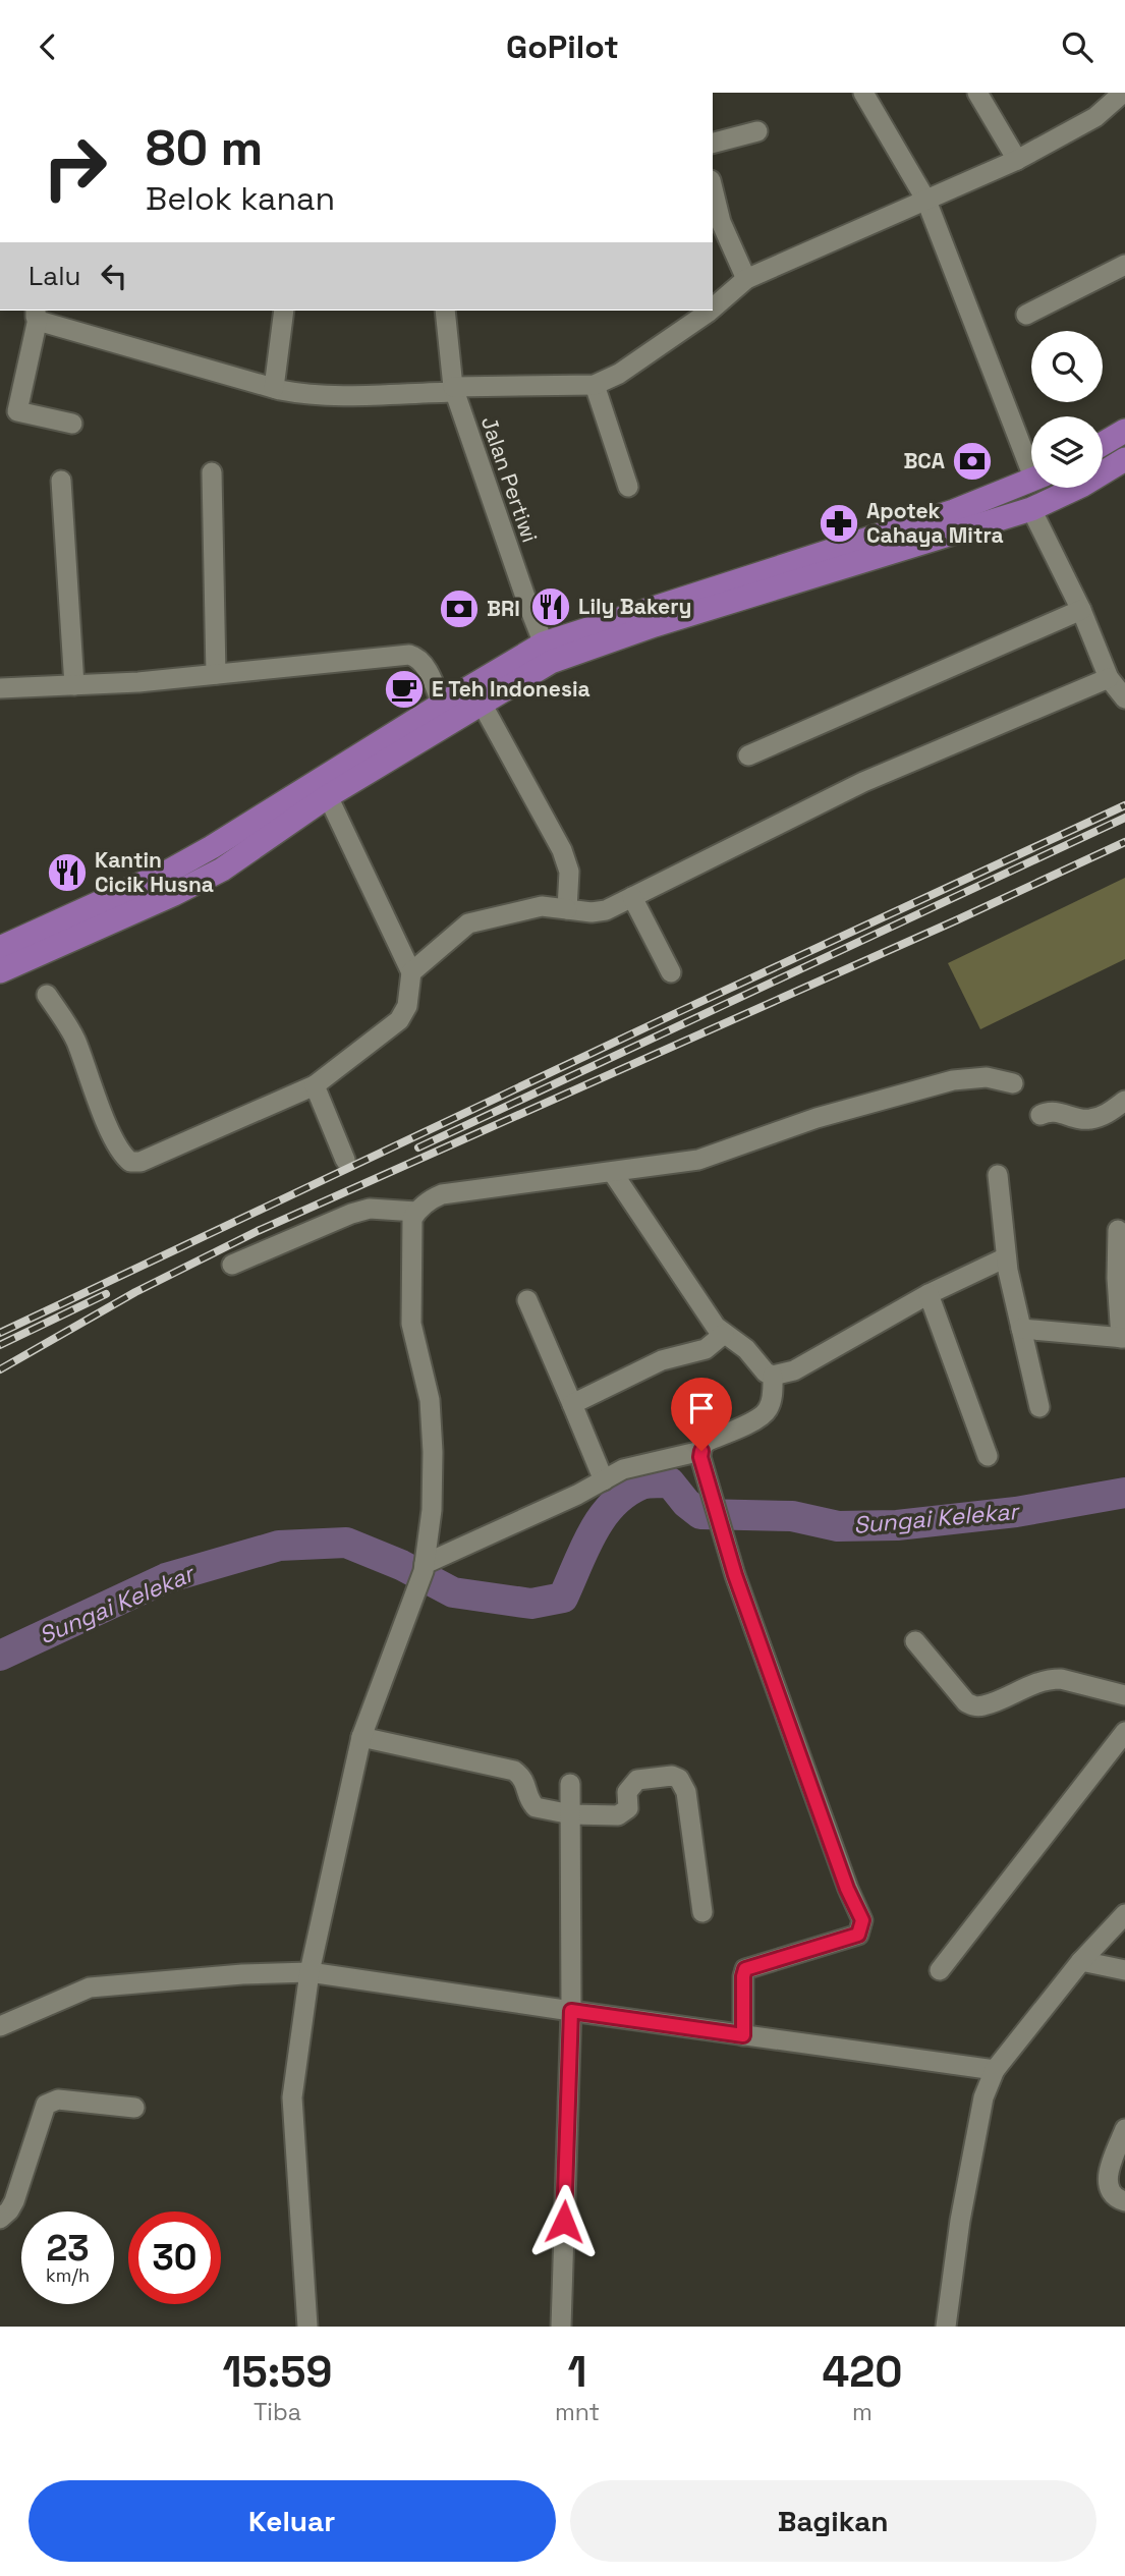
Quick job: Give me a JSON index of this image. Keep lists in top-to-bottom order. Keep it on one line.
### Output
{"streets":{"street":["Jalan Pertiwi"]},"water":["Sungai Kelekar"],"places":{"bank":["BCA","BRI"],"pharmacy":["Apotek Cahaya Mitra"],"restaurant":["Lily Bakery","Kantin Cicik Husna"],"cafe":["E Teh Indonesia"]},"page":{"header":"GoPilot","turn":["80 m","Belok kanan"],"then":"Lalu","speed":"23 km/h","limit":"30","eta":["15:59","Tiba","1","mnt","420","m"],"buttons":["Keluar","Bagikan"]}}
